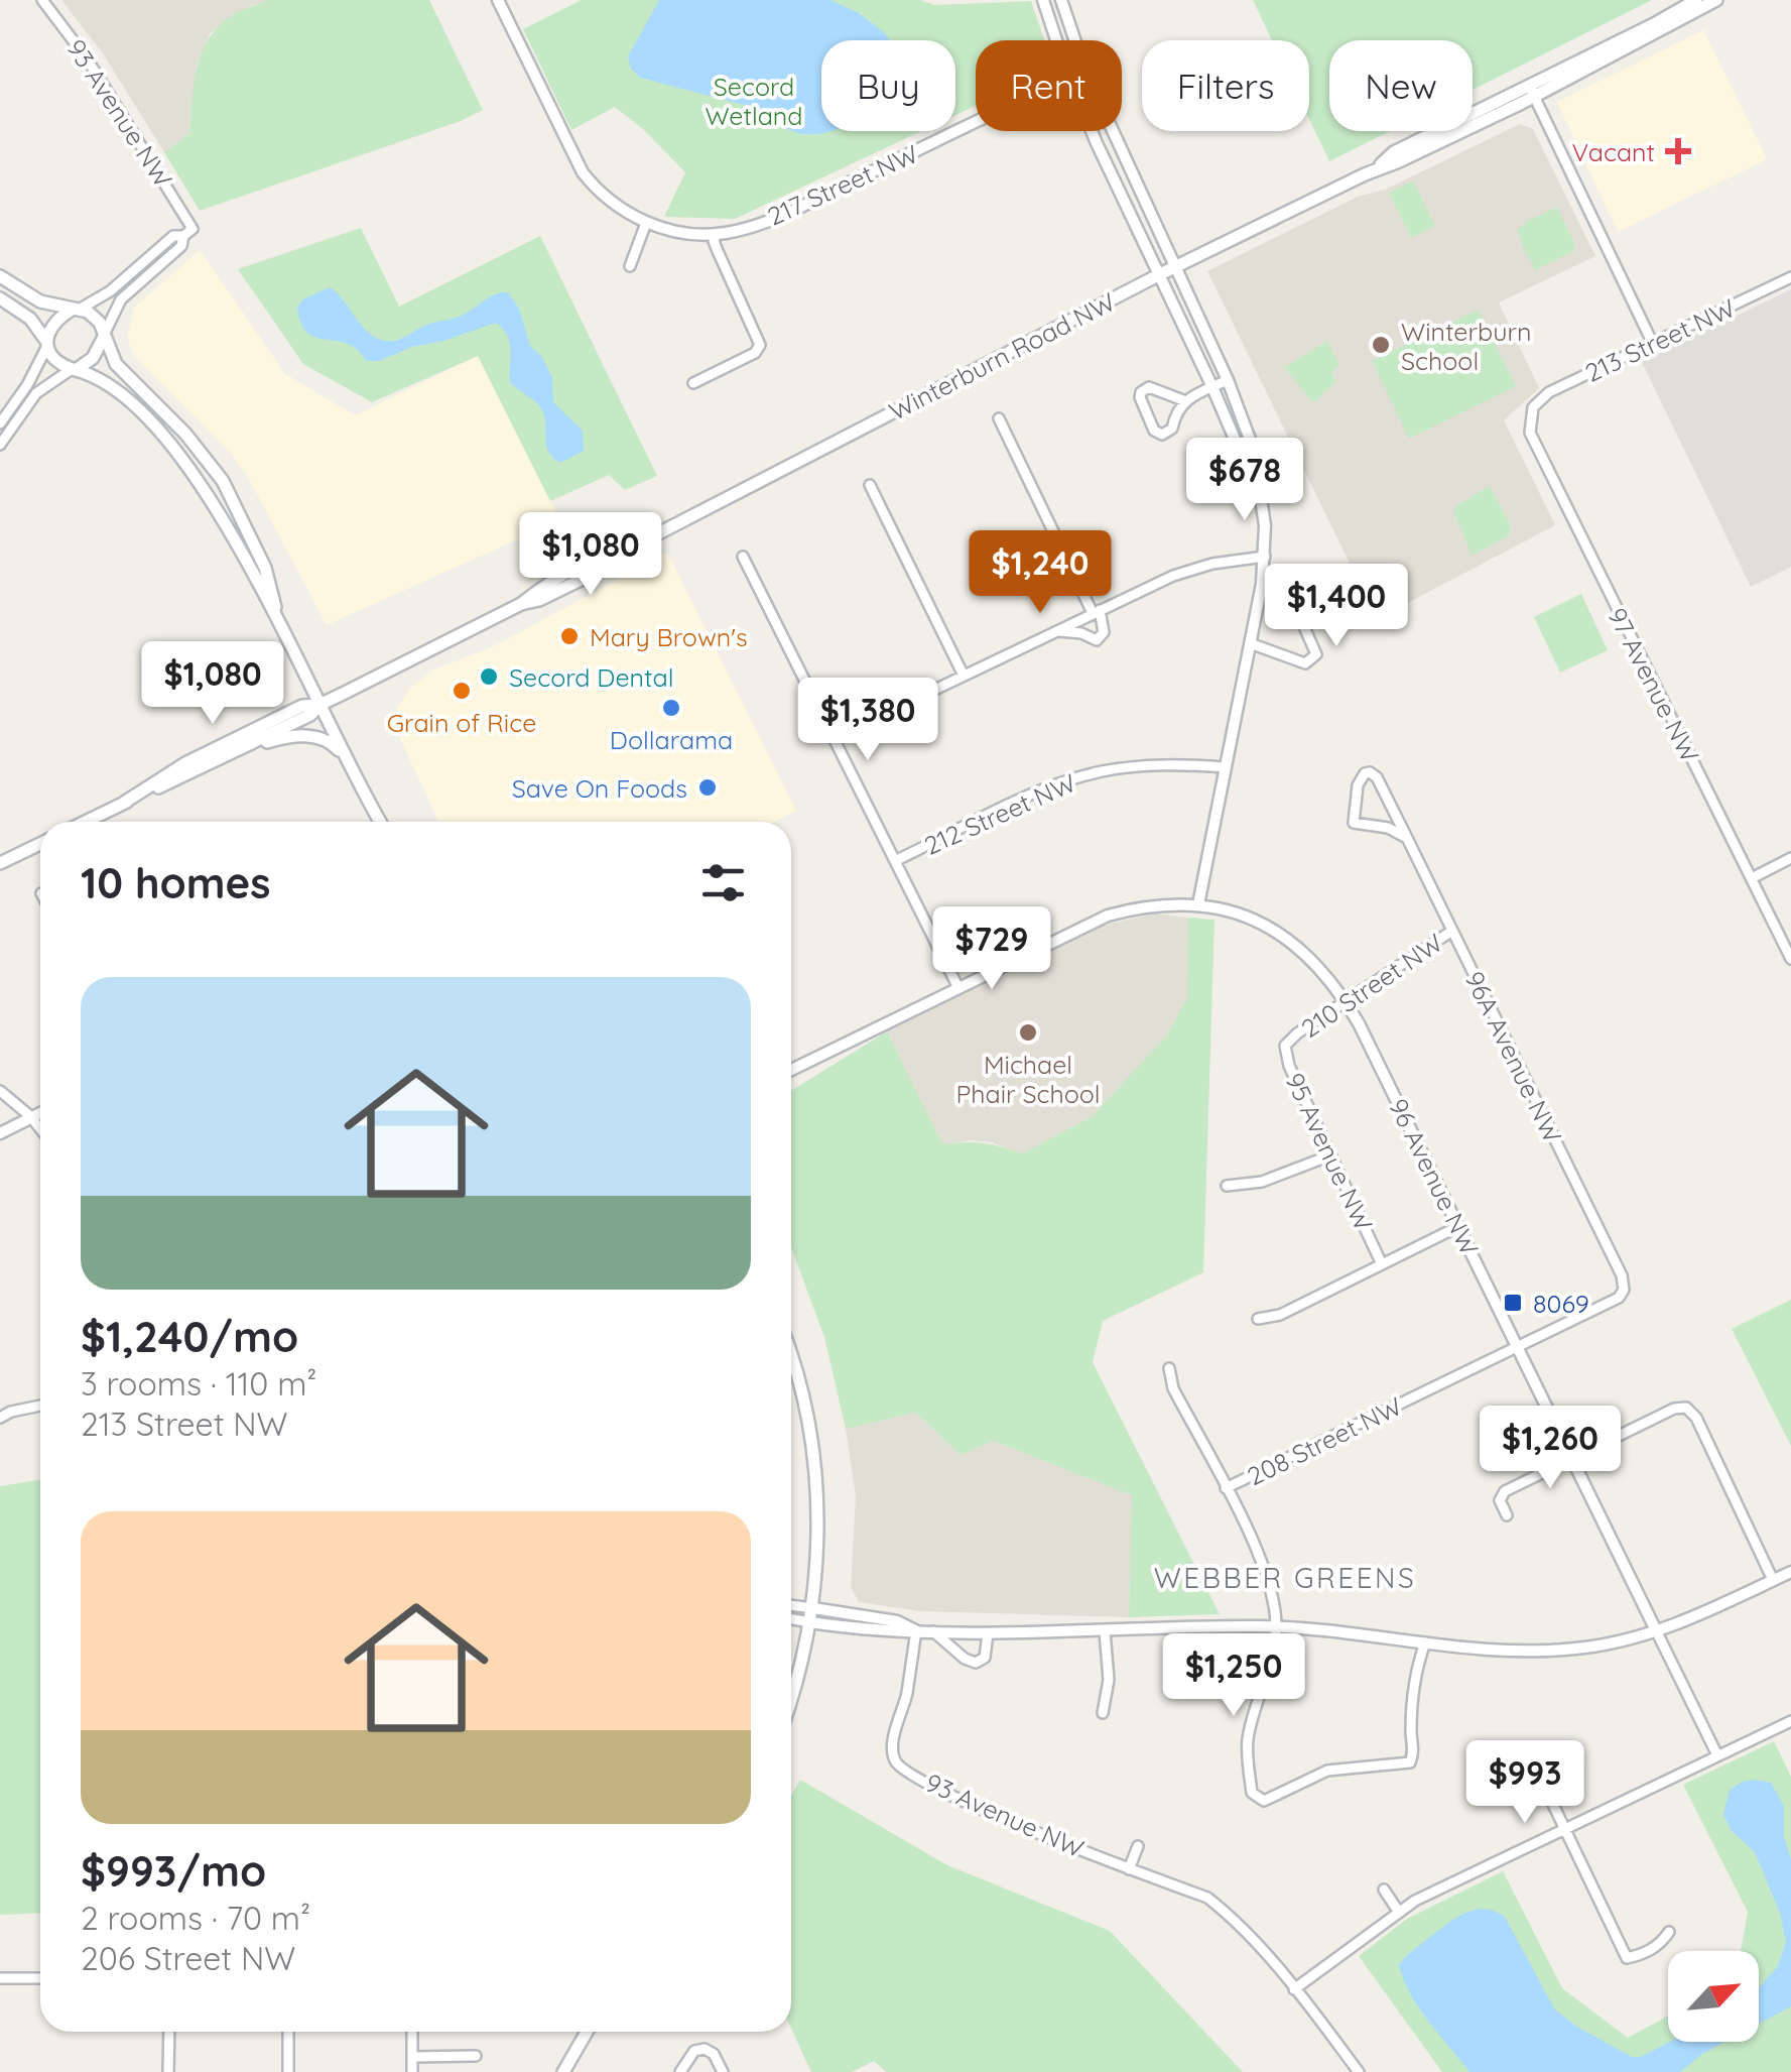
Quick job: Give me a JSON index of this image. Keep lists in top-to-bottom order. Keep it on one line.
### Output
{"streets":{"main road":["Winterburn Road NW"],"street":["93 Avenue NW","217 Street NW","213 Street NW","97 Avenue NW","212 Street NW","210 Street NW","96A Avenue NW","95 Avenue NW","96 Avenue NW","208 Street NW"]},"crossings":[["213 Street NW","97 Avenue NW"],["210 Street NW","96A Avenue NW"],["210 Street NW","95 Avenue NW"],["210 Street NW","96 Avenue NW"],["96A Avenue NW","208 Street NW"],["96 Avenue NW","208 Street NW"]],"districts":["WEBBER GREENS"],"parks":["Secord Wetland"],"places":{"health":["Vacant"],"other":["Winterburn School","Mary Brown's","Secord Dental","Grain of Rice","Dollarama","Save On Foods","Michael Phair School"],"transit":["8069"]},"north":"top right","page":{"chip":["Buy","Rent","Filters","New"],"price":["$678","$1,080","$1,240","$1,400","$1,080","$1,380","$729","$1,260","$1,250","$993"],"heading":"10 homes","list":[{"name":"$1,240/mo","note":"3 rooms · 110 m² · 213 Street NW"},{"name":"$993/mo","note":"2 rooms · 70 m² · 206 Street NW"}]}}
